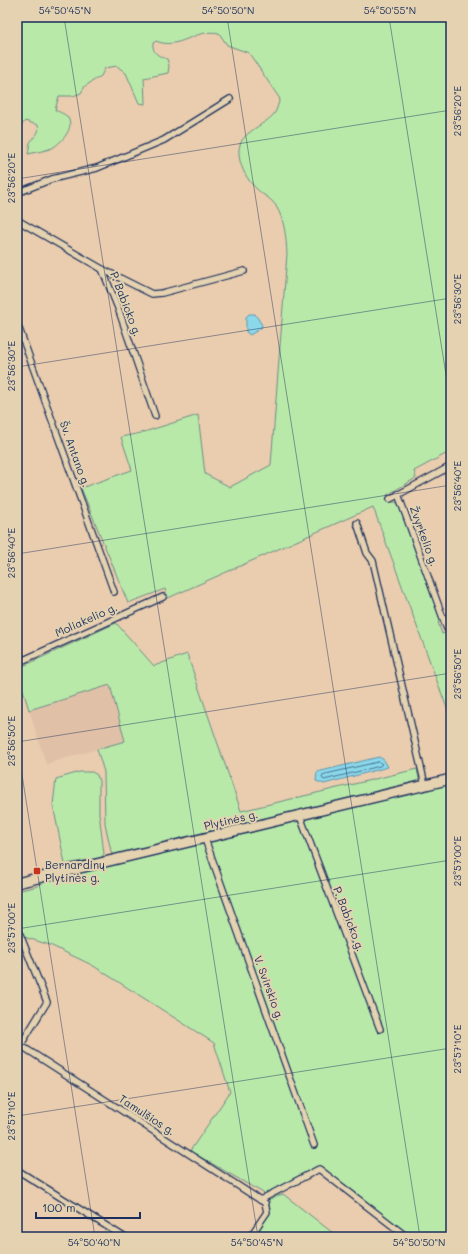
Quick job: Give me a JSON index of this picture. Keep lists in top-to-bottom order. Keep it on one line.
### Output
{"streets":{"main road":["Plytinės g."],"street":["P. Babicko g.","Šv. Antano g.","Žvyrkelio g.","Moliakelio g.","V. Svirskio g.","Tamulšios g."]},"crossings":[["P. Babicko g.","Plytinės g."],["Plytinės g.","V. Svirskio g."]],"places":{"transit":["Bernardinų Plytinės g."]},"scale_bar":"100 m","coordinates":["54°50'45\"N","54°50'50\"N","54°50'55\"N","23°56'20\"E","23°56'30\"E","23°56'40\"E","23°56'50\"E","23°57'00\"E","23°57'10\"E","54°50'40\"N"]}
